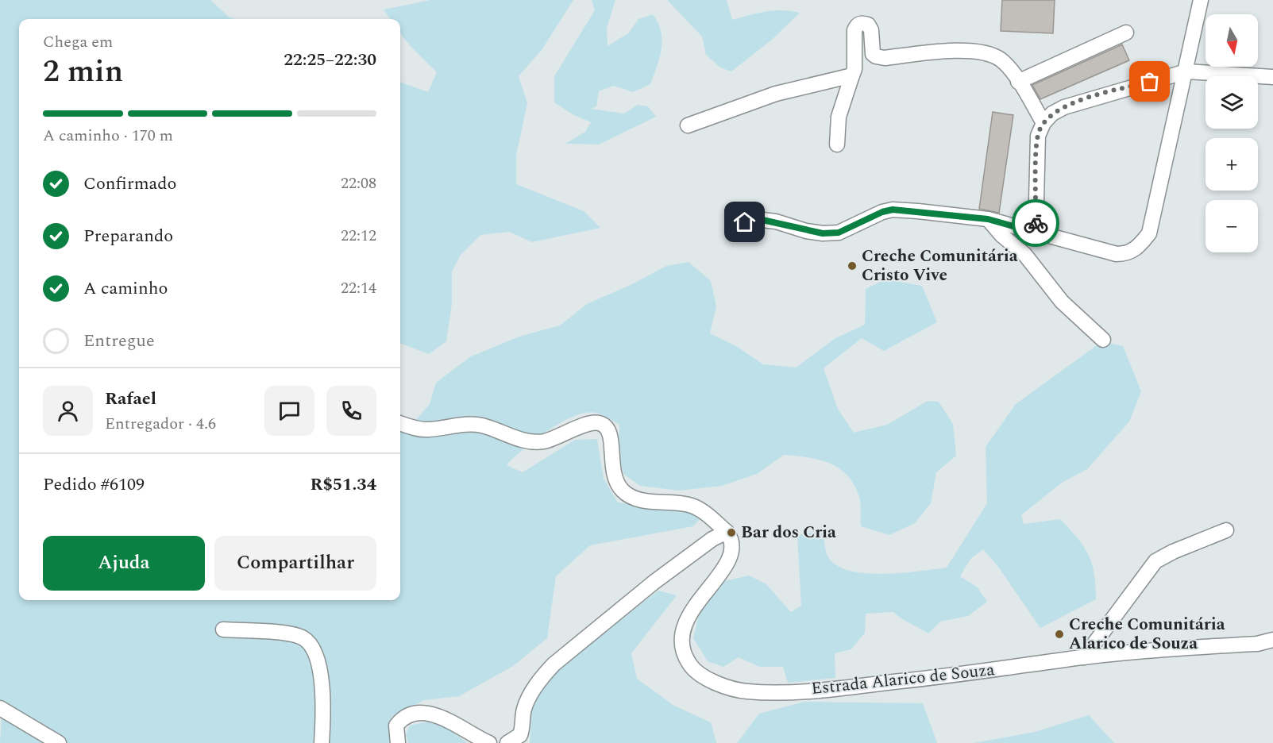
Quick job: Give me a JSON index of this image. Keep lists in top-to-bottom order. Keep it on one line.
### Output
{"streets":{"street":["Estrada Alarico de Souza"]},"places":["Creche Comunitária Cristo Vive","Bar dos Cria","Creche Comunitária Alarico de Souza"],"north":"bottom","page":{"map_buttons":["+","−"],"heading":["2 min","Chega em","22:25–22:30"],"panel":["Rafael","Entregador · 4.6","Pedido #6109","R$51.34"],"bar":"A caminho · 170 m","list":[["Confirmado","22:08"],["Preparando","22:12"],["A caminho","22:14"],"Entregue"],"buttons":["Ajuda","Compartilhar"]}}
